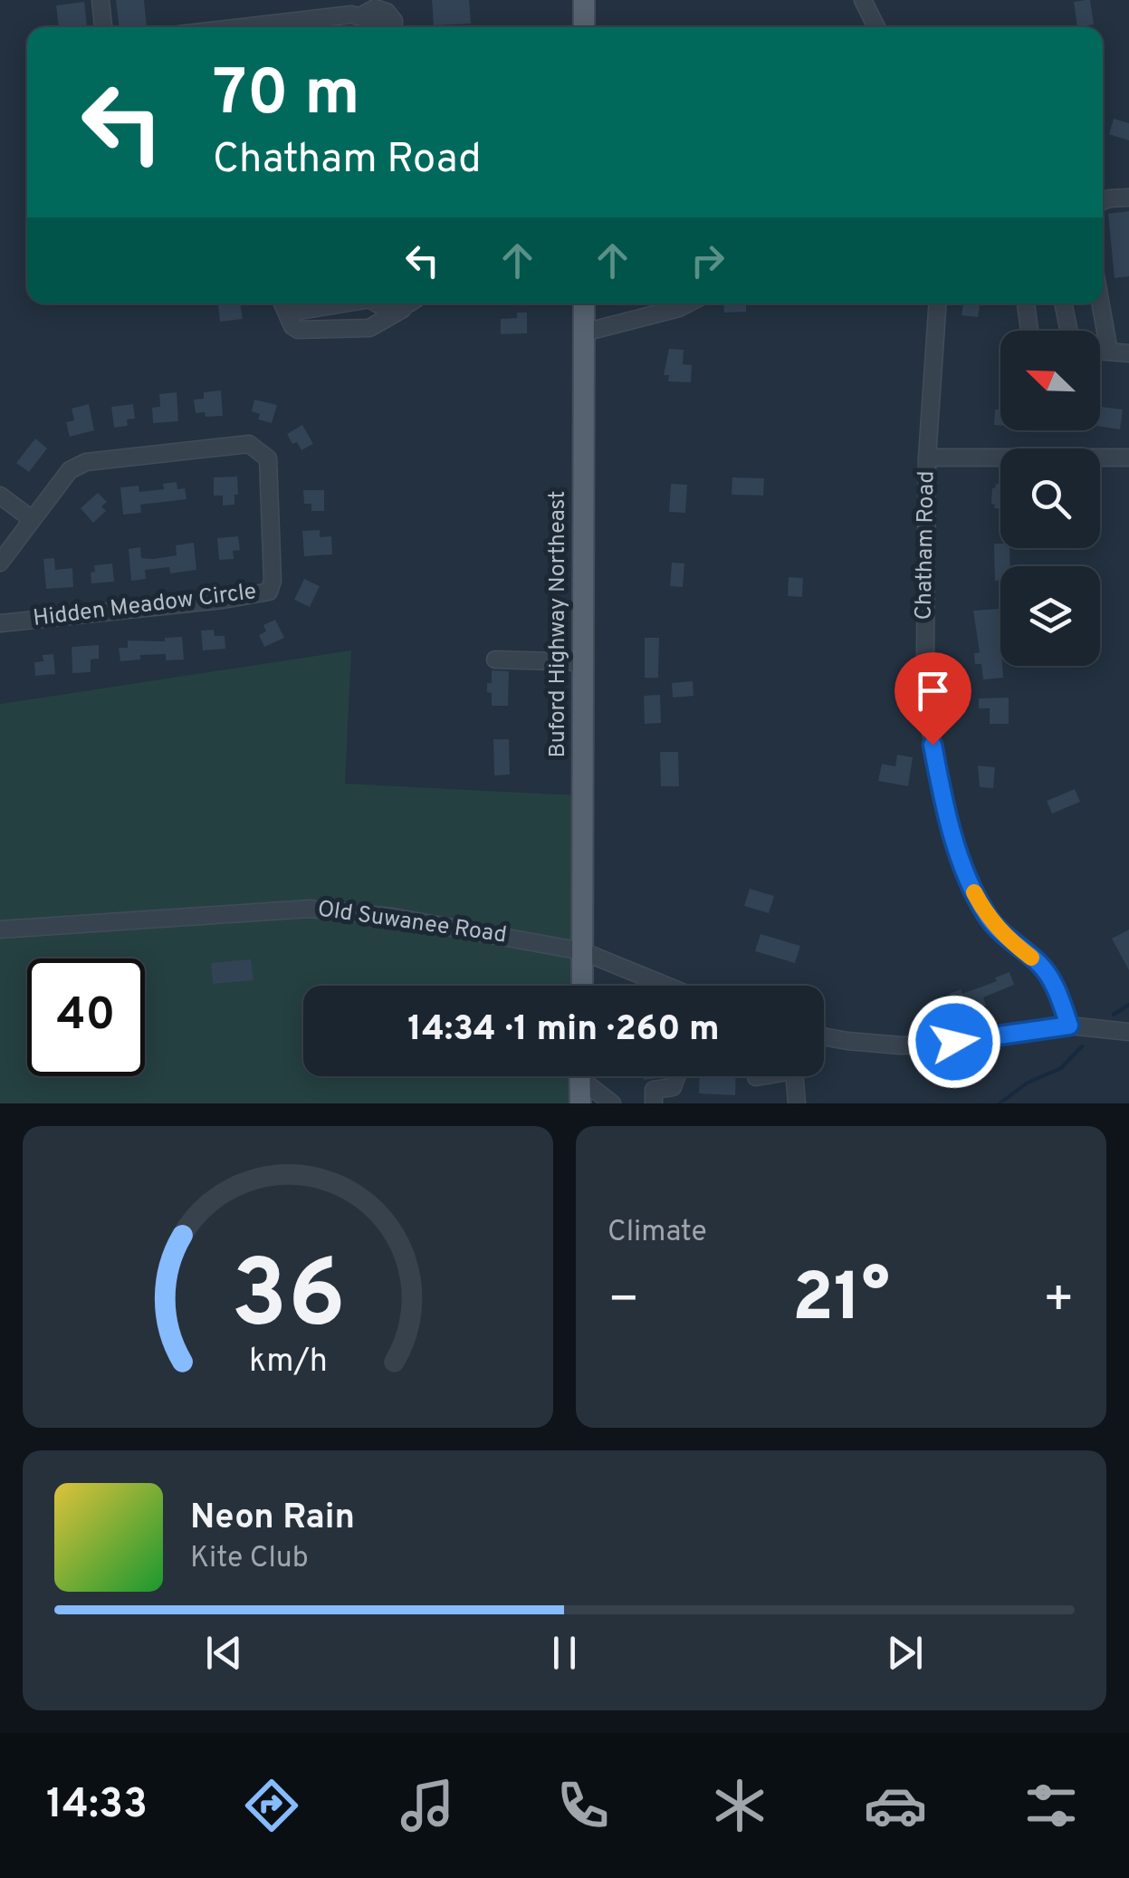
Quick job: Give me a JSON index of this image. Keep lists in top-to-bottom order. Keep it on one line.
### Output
{"streets":{"main road":["Buford Highway Northeast"],"street":["Chatham Road","Hidden Meadow Circle","Old Suwanee Road"]},"crossings":[["Buford Highway Northeast","Old Suwanee Road"]],"north":"top left","page":{"turn":["70 m","Chatham Road"],"limit":"40","trip":"14:34 · 1 min · 260 m","tile":"Climate","heat":["−","21°","+"],"song":["Neon Rain","Kite Club"],"tabs":"14:33","gauge":["36","km/h"]}}
